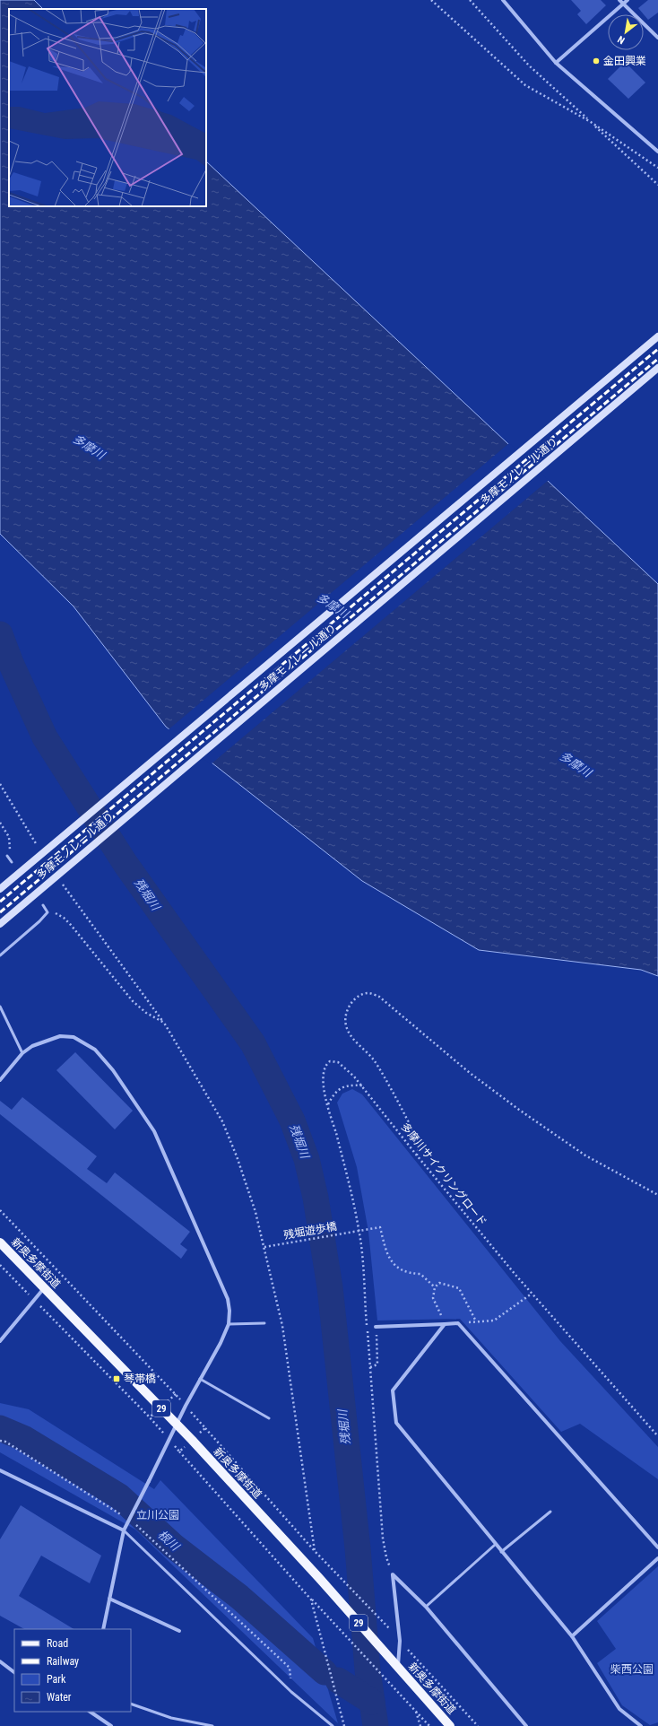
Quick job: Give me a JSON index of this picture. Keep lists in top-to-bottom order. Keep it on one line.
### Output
{"streets":{"main road":["多摩モノレール通り","新奥多摩街道","29"],"path":["多摩川サイクリングロード","残堀遊歩橋"]},"crossings":[["多摩川サイクリングロード","残堀遊歩橋"]],"water":["多摩川","残堀川","根川"],"parks":["立川公園","柴西公園"],"places":{"other":["金田興業"],"transit":["琴帯橋"]},"legend":["Road","Railway","Park","Water"],"north":"bottom left"}
